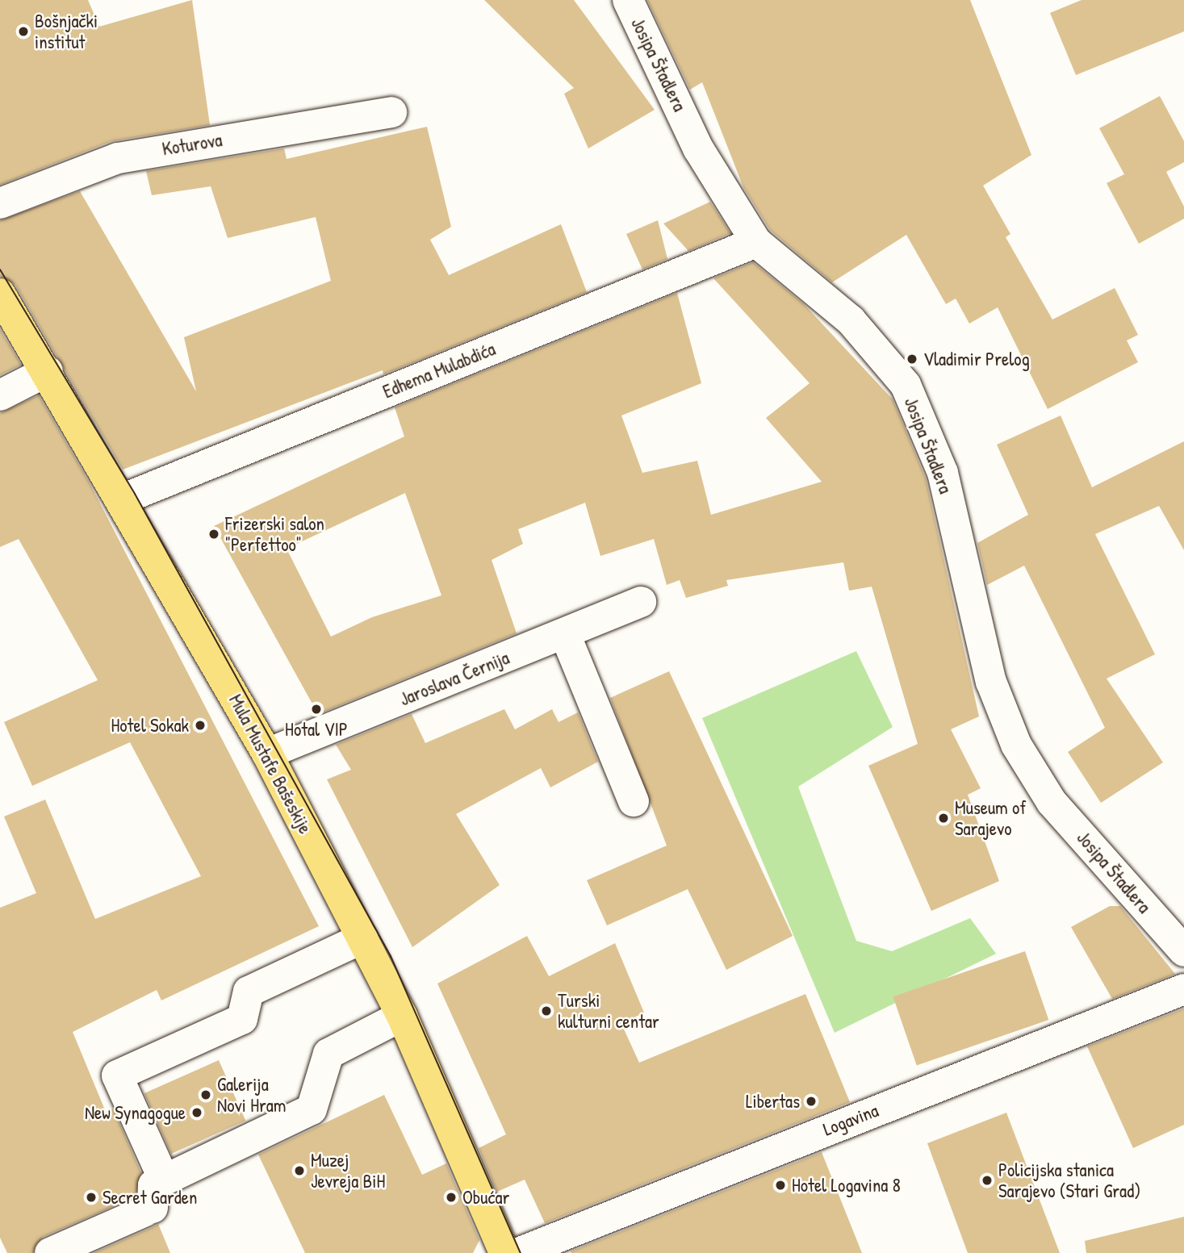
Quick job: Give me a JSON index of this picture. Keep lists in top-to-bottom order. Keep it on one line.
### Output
{"streets":{"main road":["Mula Mustafe Bašeskije"],"street":["Josipa Štadlera","Koturova","Edhema Mulabdića","Jaroslava Černija","Logavina"]},"crossings":[["Josipa Štadlera","Edhema Mulabdića"],["Edhema Mulabdića","Mula Mustafe Bašeskije"],["Jaroslava Černija","Mula Mustafe Bašeskije"]],"places":["Bošnjački institut","Vladimir Prelog","Frizerski salon \"Perfettoo\"","Hotal VIP","Hotel Sokak","Museum of Sarajevo","Turski kulturni centar","Galerija Novi Hram","Libertas","New Synagogue","Muzej Jevreja BiH","Policijska stanica Sarajevo (Stari Grad)","Hotel Logavina 8","Secret Garden","Obućar"]}
